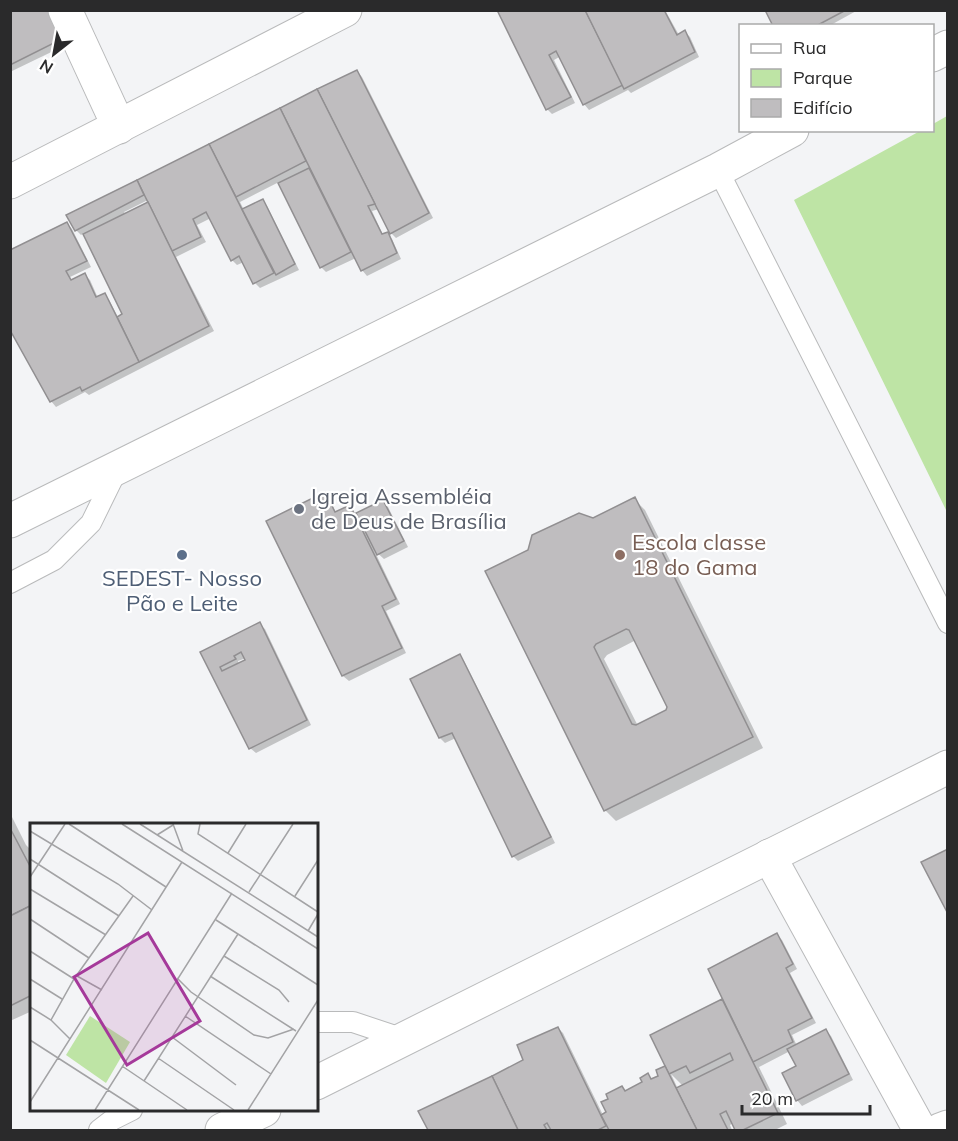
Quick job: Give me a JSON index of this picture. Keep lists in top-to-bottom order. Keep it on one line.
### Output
{"places":["Igreja Assembléia de Deus de Brasília","SEDEST- Nosso Pão e Leite","Escola classe 18 do Gama"],"legend":["Rua","Parque","Edifício"],"scale_bar":"20 m","north":"bottom left"}
